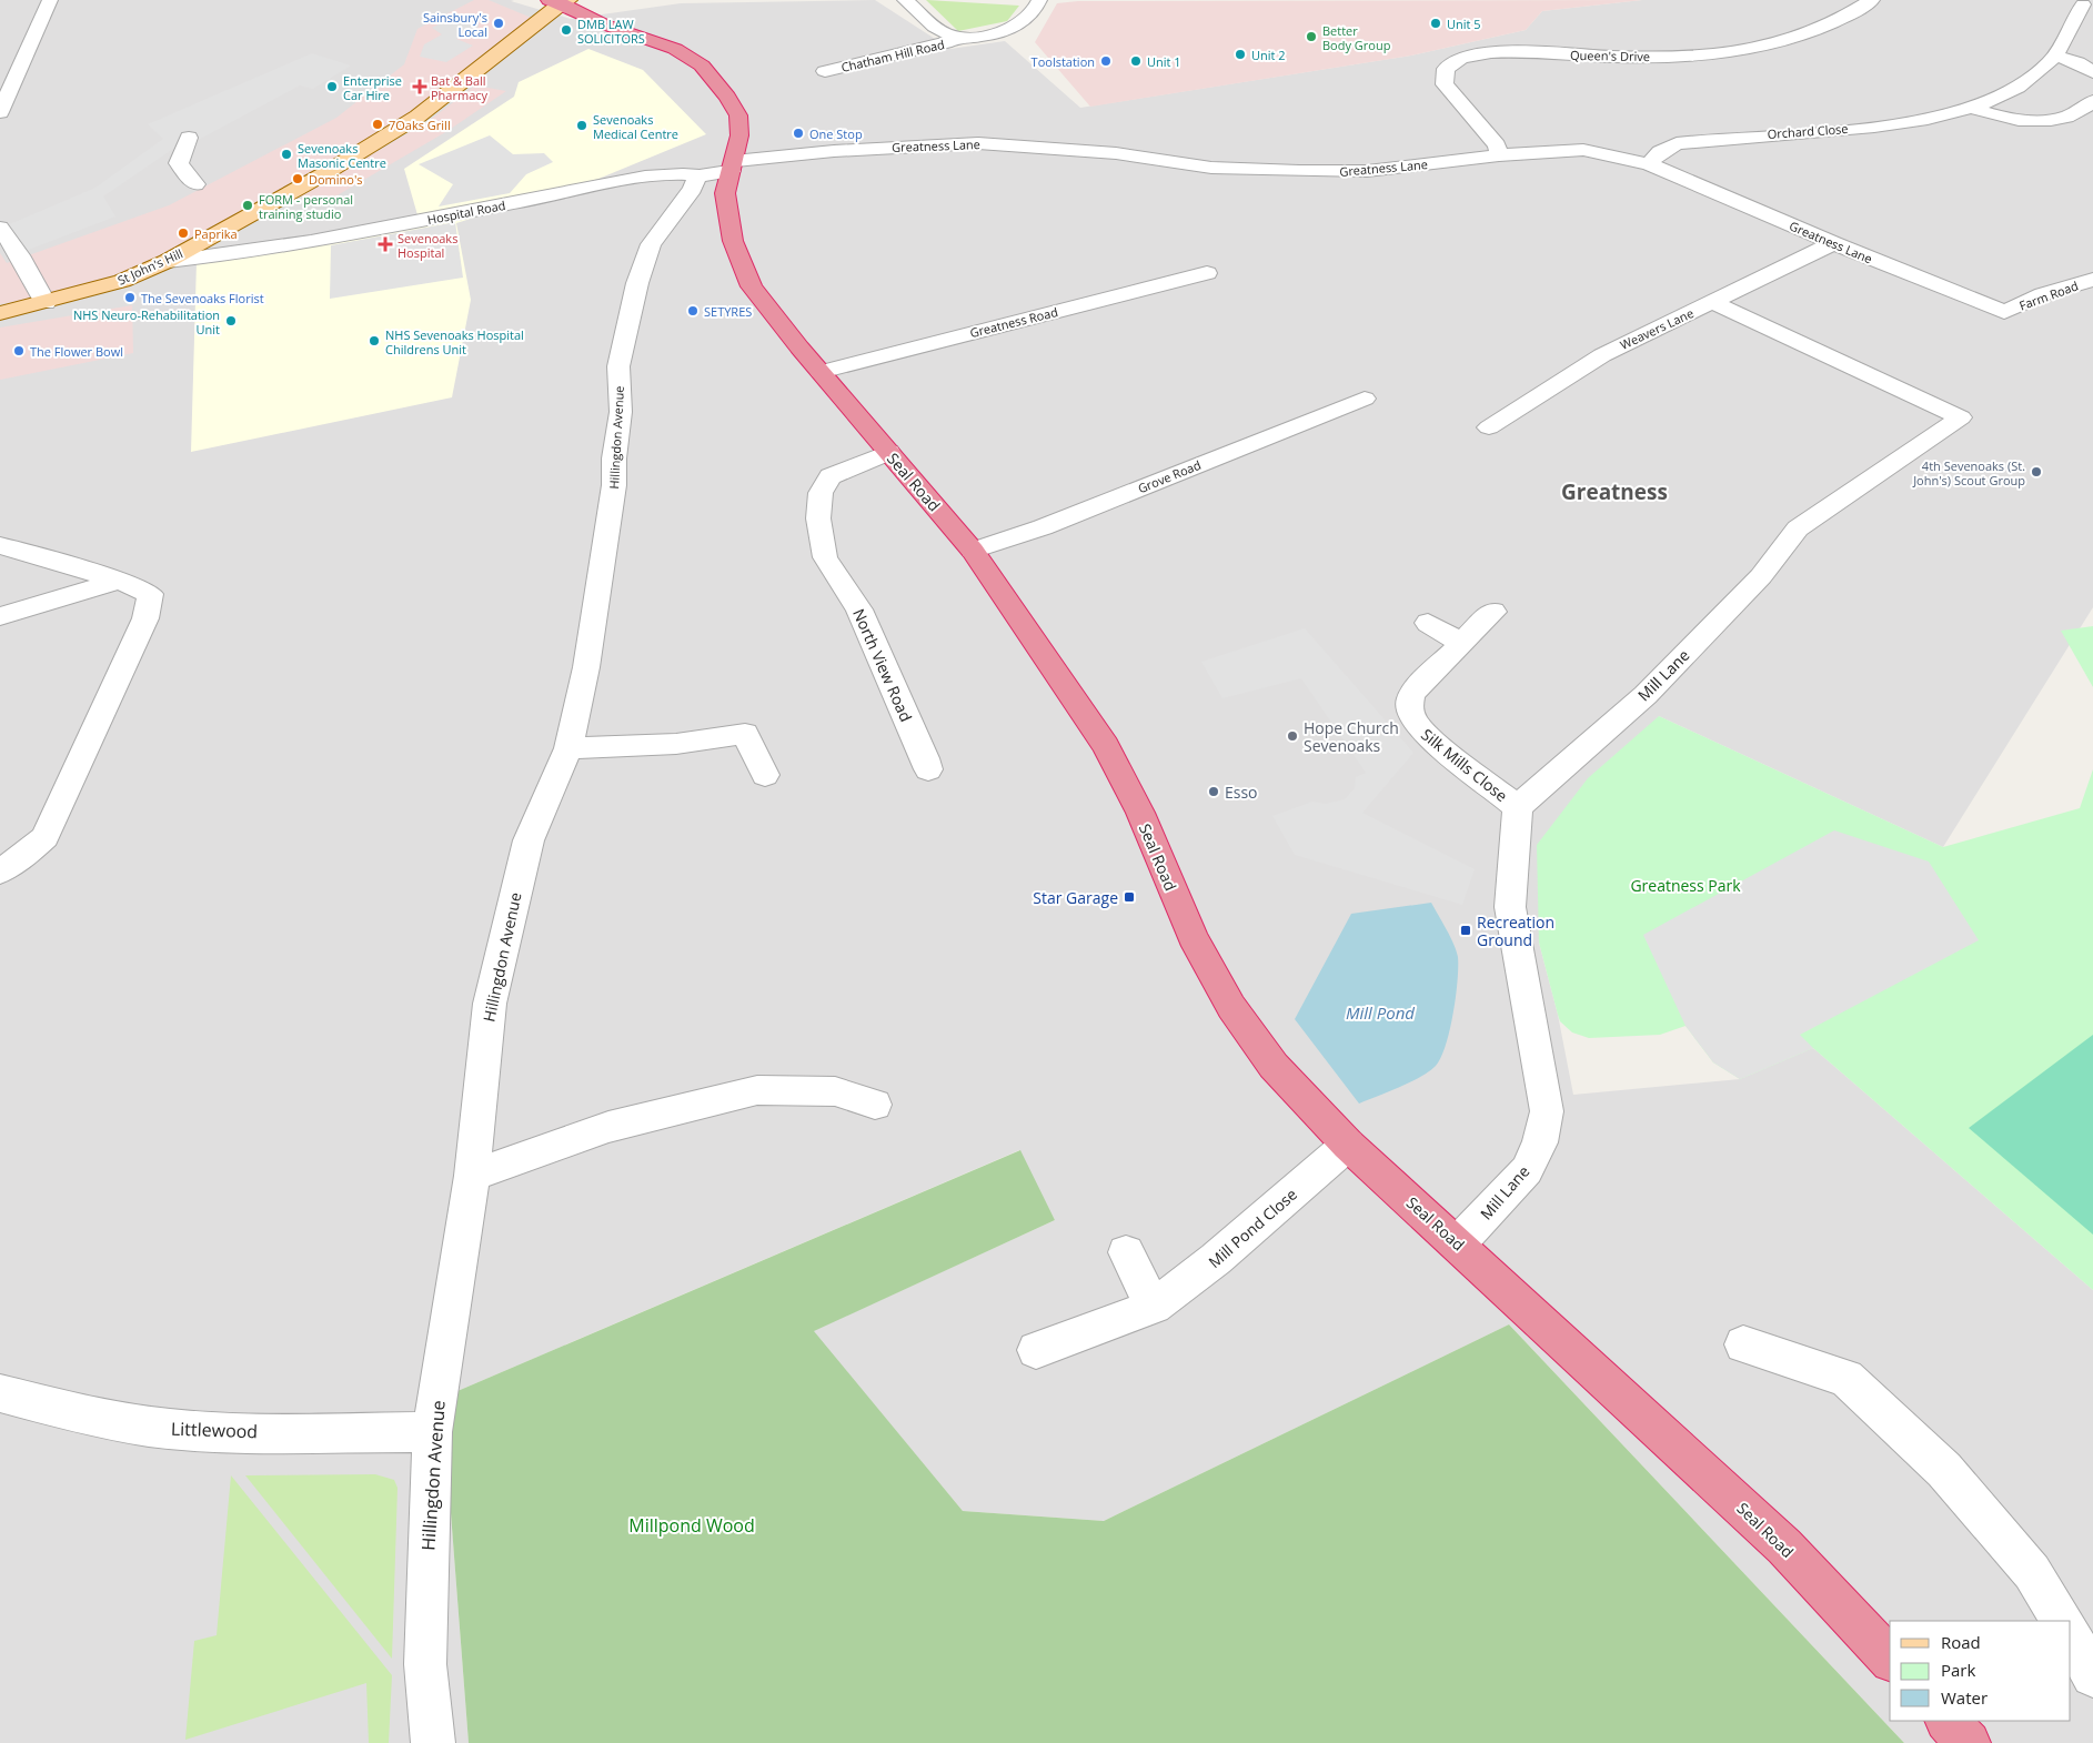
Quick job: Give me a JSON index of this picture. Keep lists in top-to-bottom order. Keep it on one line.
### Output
{"streets":{"highway":["Seal Road"],"main road":["St John's Hill"],"street":["Chatham Hill Road","Queen's Drive","Orchard Close","Greatness Lane","Hospital Road","Farm Road","Greatness Road","Weavers Lane","Hillingdon Avenue","Grove Road","North View Road","Mill Lane","Silk Mills Close","Mill Pond Close","Littlewood"]},"crossings":[["Queen's Drive","Greatness Lane"],["Orchard Close","Greatness Lane"],["Greatness Lane","Farm Road"],["Greatness Lane","Weavers Lane"],["Greatness Lane","Seal Road"],["Hospital Road","St John's Hill"],["Hospital Road","Hillingdon Avenue"],["St John's Hill","Seal Road"],["Greatness Road","Seal Road"],["Weavers Lane","Mill Lane"],["Hillingdon Avenue","Littlewood"],["Grove Road","Seal Road"],["Seal Road","North View Road"],["Seal Road","Mill Lane"],["Seal Road","Mill Pond Close"],["Mill Lane","Silk Mills Close"]],"districts":["Greatness"],"water":["Mill Pond"],"parks":["Greatness Park","Millpond Wood"],"places":{"other":["Sainsbury's Local","Unit 5","DMB LAW SOLICITORS","Better Body Group","Unit 2","Toolstation","Unit 1","Enterprise Car Hire","7Oaks Grill","Sevenoaks Medical Centre","One Stop","Sevenoaks Masonic Centre","Domino's","FORM - personal training studio","Paprika","The Sevenoaks Florist","SETYRES","NHS Neuro-Rehabilitation Unit","NHS Sevenoaks Hospital Childrens Unit","The Flower Bowl","4th Sevenoaks (St. John's) Scout Group","Hope Church Sevenoaks","Esso"],"health":["Bat & Ball Pharmacy","Sevenoaks Hospital"],"transit":["Star Garage","Recreation Ground"]},"legend":["Road","Park","Water"]}
